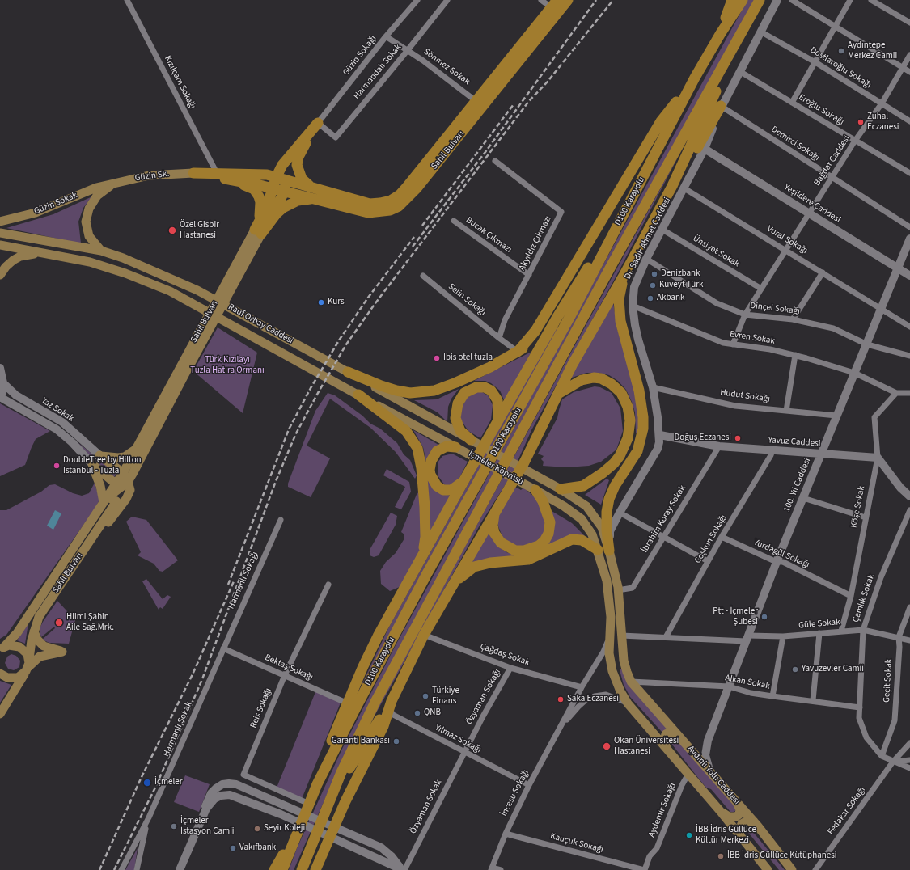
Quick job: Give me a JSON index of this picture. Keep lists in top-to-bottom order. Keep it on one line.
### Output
{"streets":{"highway":["Sahil Bulvarı","D100 Karayolu"],"main road":["Güzin Sk.","Güzin Sokak","Rauf Orbay Caddesi","İçmeler Köprüsü","Aydınlı Yolu Caddesi"],"street":["Güzin Sokağı","Sönmez Sokak","Dostlaroğlu Sokağı","Harmandalı Sokak","Kızılçam Sokağı","Eroğlu Sokağı","Demirci Sokağı","Bağdat Caddesi","Yeşildere Caddesi","Bucak Çıkmazı","Dr. Sadık Ahmet Caddesi","Vural Sokağı","Akyıldız Çıkmazı","Ünsiyet Sokak","Selin Sokağı","Dinçel Sokağı","Evren Sokak","Hudut Sokağı","Yaz Sokak","Yavuz Caddesi","100. Yıl Caddesi","Köşe Sokak","İbrahim Koray Sokak","Coşkun Sokağı","Yurdagül Sokağı","Harmanlı Sokağı","Çamlık Sokak","Güle Sokak","Çağdaş Sokak","Bektaş Sokağı","Geçit Sokak","Alkan Sokak","Özyaman Sokağı","Reis Sokağı","Harmanlı Sokak","Yılmaz Sokağı","İncesu Sokağı","Özyaman Sokak","Aydemir Sokağı","Fedakar Sokağı","Kauçuk Sokağı"]},"crossings":[["Güzin Sokağı","Sönmez Sokak"],["Güzin Sokağı","Harmandalı Sokak"],["Güzin Sokağı","Sahil Bulvarı"],["Sönmez Sokak","Harmandalı Sokak"],["Sönmez Sokak","Sahil Bulvarı"],["Dostlaroğlu Sokağı","Bağdat Caddesi"],["Dostlaroğlu Sokağı","Dr. Sadık Ahmet Caddesi"],["Harmandalı Sokak","Sahil Bulvarı"],["Eroğlu Sokağı","Bağdat Caddesi"],["Eroğlu Sokağı","Dr. Sadık Ahmet Caddesi"],["Demirci Sokağı","Bağdat Caddesi"],["Demirci Sokağı","Dr. Sadık Ahmet Caddesi"],["Bağdat Caddesi","Yeşildere Caddesi"],["Bağdat Caddesi","Vural Sokağı"],["Bağdat Caddesi","Ünsiyet Sokak"],["Bağdat Caddesi","Dinçel Sokağı"],["Bağdat Caddesi","Evren Sokak"],["Güzin Sk.","Güzin Sokak"],["D100 Karayolu","Reis Sokağı"],["Yeşildere Caddesi","Dr. Sadık Ahmet Caddesi"],["Yeşildere Caddesi","100. Yıl Caddesi"],["Bucak Çıkmazı","Akyıldız Çıkmazı"],["Dr. Sadık Ahmet Caddesi","Vural Sokağı"],["Dr. Sadık Ahmet Caddesi","Ünsiyet Sokak"],["Dr. Sadık Ahmet Caddesi","Dinçel Sokağı"],["Dr. Sadık Ahmet Caddesi","Evren Sokak"],["Dr. Sadık Ahmet Caddesi","Hudut Sokağı"],["Dr. Sadık Ahmet Caddesi","Yavuz Caddesi"],["Dr. Sadık Ahmet Caddesi","Aydınlı Yolu Caddesi"],["Vural Sokağı","100. Yıl Caddesi"],["Akyıldız Çıkmazı","Selin Sokağı"],["Dinçel Sokağı","100. Yıl Caddesi"],["Rauf Orbay Caddesi","İçmeler Köprüsü"],["Evren Sokak","100. Yıl Caddesi"],["Evren Sokak","Köşe Sokak"],["Hudut Sokağı","100. Yıl Caddesi"],["Yavuz Caddesi","100. Yıl Caddesi"],["Yavuz Caddesi","Köşe Sokak"],["Yavuz Caddesi","İbrahim Koray Sokak"],["Yavuz Caddesi","Coşkun Sokağı"],["İçmeler Köprüsü","Aydınlı Yolu Caddesi"],["100. Yıl Caddesi","Yurdagül Sokağı"],["100. Yıl Caddesi","Güle Sokak"],["100. Yıl Caddesi","Alkan Sokak"],["100. Yıl Caddesi","Aydınlı Yolu Caddesi"],["Köşe Sokak","Yurdagül Sokağı"],["Köşe Sokak","Güle Sokak"],["İbrahim Koray Sokak","Aydınlı Yolu Caddesi"],["Coşkun Sokağı","Yurdagül Sokağı"],["Coşkun Sokağı","Güle Sokak"],["Harmanlı Sokağı","Bektaş Sokağı"],["Harmanlı Sokağı","Harmanlı Sokak"],["Çamlık Sokak","Güle Sokak"],["Çamlık Sokak","Geçit Sokak"],["Çamlık Sokak","Alkan Sokak"],["Çamlık Sokak","Fedakar Sokağı"],["Güle Sokak","Geçit Sokak"],["Güle Sokak","Aydınlı Yolu Caddesi"],["Çağdaş Sokak","Özyaman Sokağı"],["Bektaş Sokağı","Reis Sokağı"],["Bektaş Sokağı","Harmanlı Sokak"],["Alkan Sokak","Aydınlı Yolu Caddesi"],["Özyaman Sokağı","Yılmaz Sokağı"],["Özyaman Sokağı","Özyaman Sokak"],["Yılmaz Sokağı","İncesu Sokağı"],["Yılmaz Sokağı","Özyaman Sokak"],["Aydınlı Yolu Caddesi","Aydemir Sokağı"],["İncesu Sokağı","Kauçuk Sokağı"],["Aydemir Sokağı","Kauçuk Sokağı"]],"parks":["Türk Kızılayı Tuzla Hatıra Ormanı"],"places":["Aydıntepe Merkez Camii","Zuhal Eczanesi","Özel Gisbir Hastanesi","Denizbank","Kuveyt Türk","Akbank","Kurs","Ibis otel tuzla","Doğuş Eczanesi","DoubleTree by Hilton Istanbul - Tuzla","Ptt - İçmeler Şubesi","Hilmi Şahin Aile Sağ.Mrk.","Yavuzevler Camii","Türkiye Finans","Saka Eczanesi","QNB","Garanti Bankası","Okan Üniversitesi Hastanesi","İçmeler","İçmeler İstasyon Camii","Seyir Koleji","İBB İdris Güllüce Kültür Merkezi","Vakıfbank","İBB İdris Güllüce Kütüphanesi"]}
